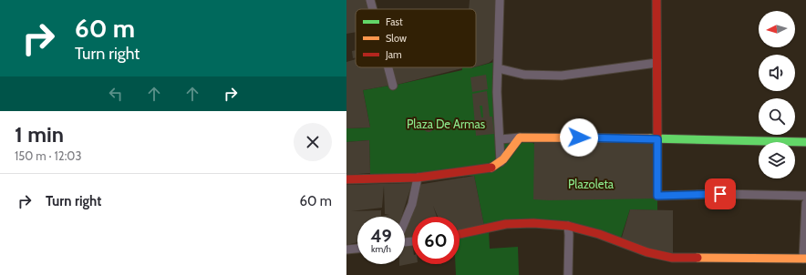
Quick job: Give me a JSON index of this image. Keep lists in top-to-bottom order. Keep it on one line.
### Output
{"parks":["Plaza De Armas","Plazoleta"],"legend":["Fast","Slow","Jam"],"north":"left","page":{"turn":["60 m","Turn right"],"heading":["1 min","150 m · 12:03"],"list":[{"name":"Turn right","value":"60 m"}],"speed":"49 km/h","limit":"60"}}
